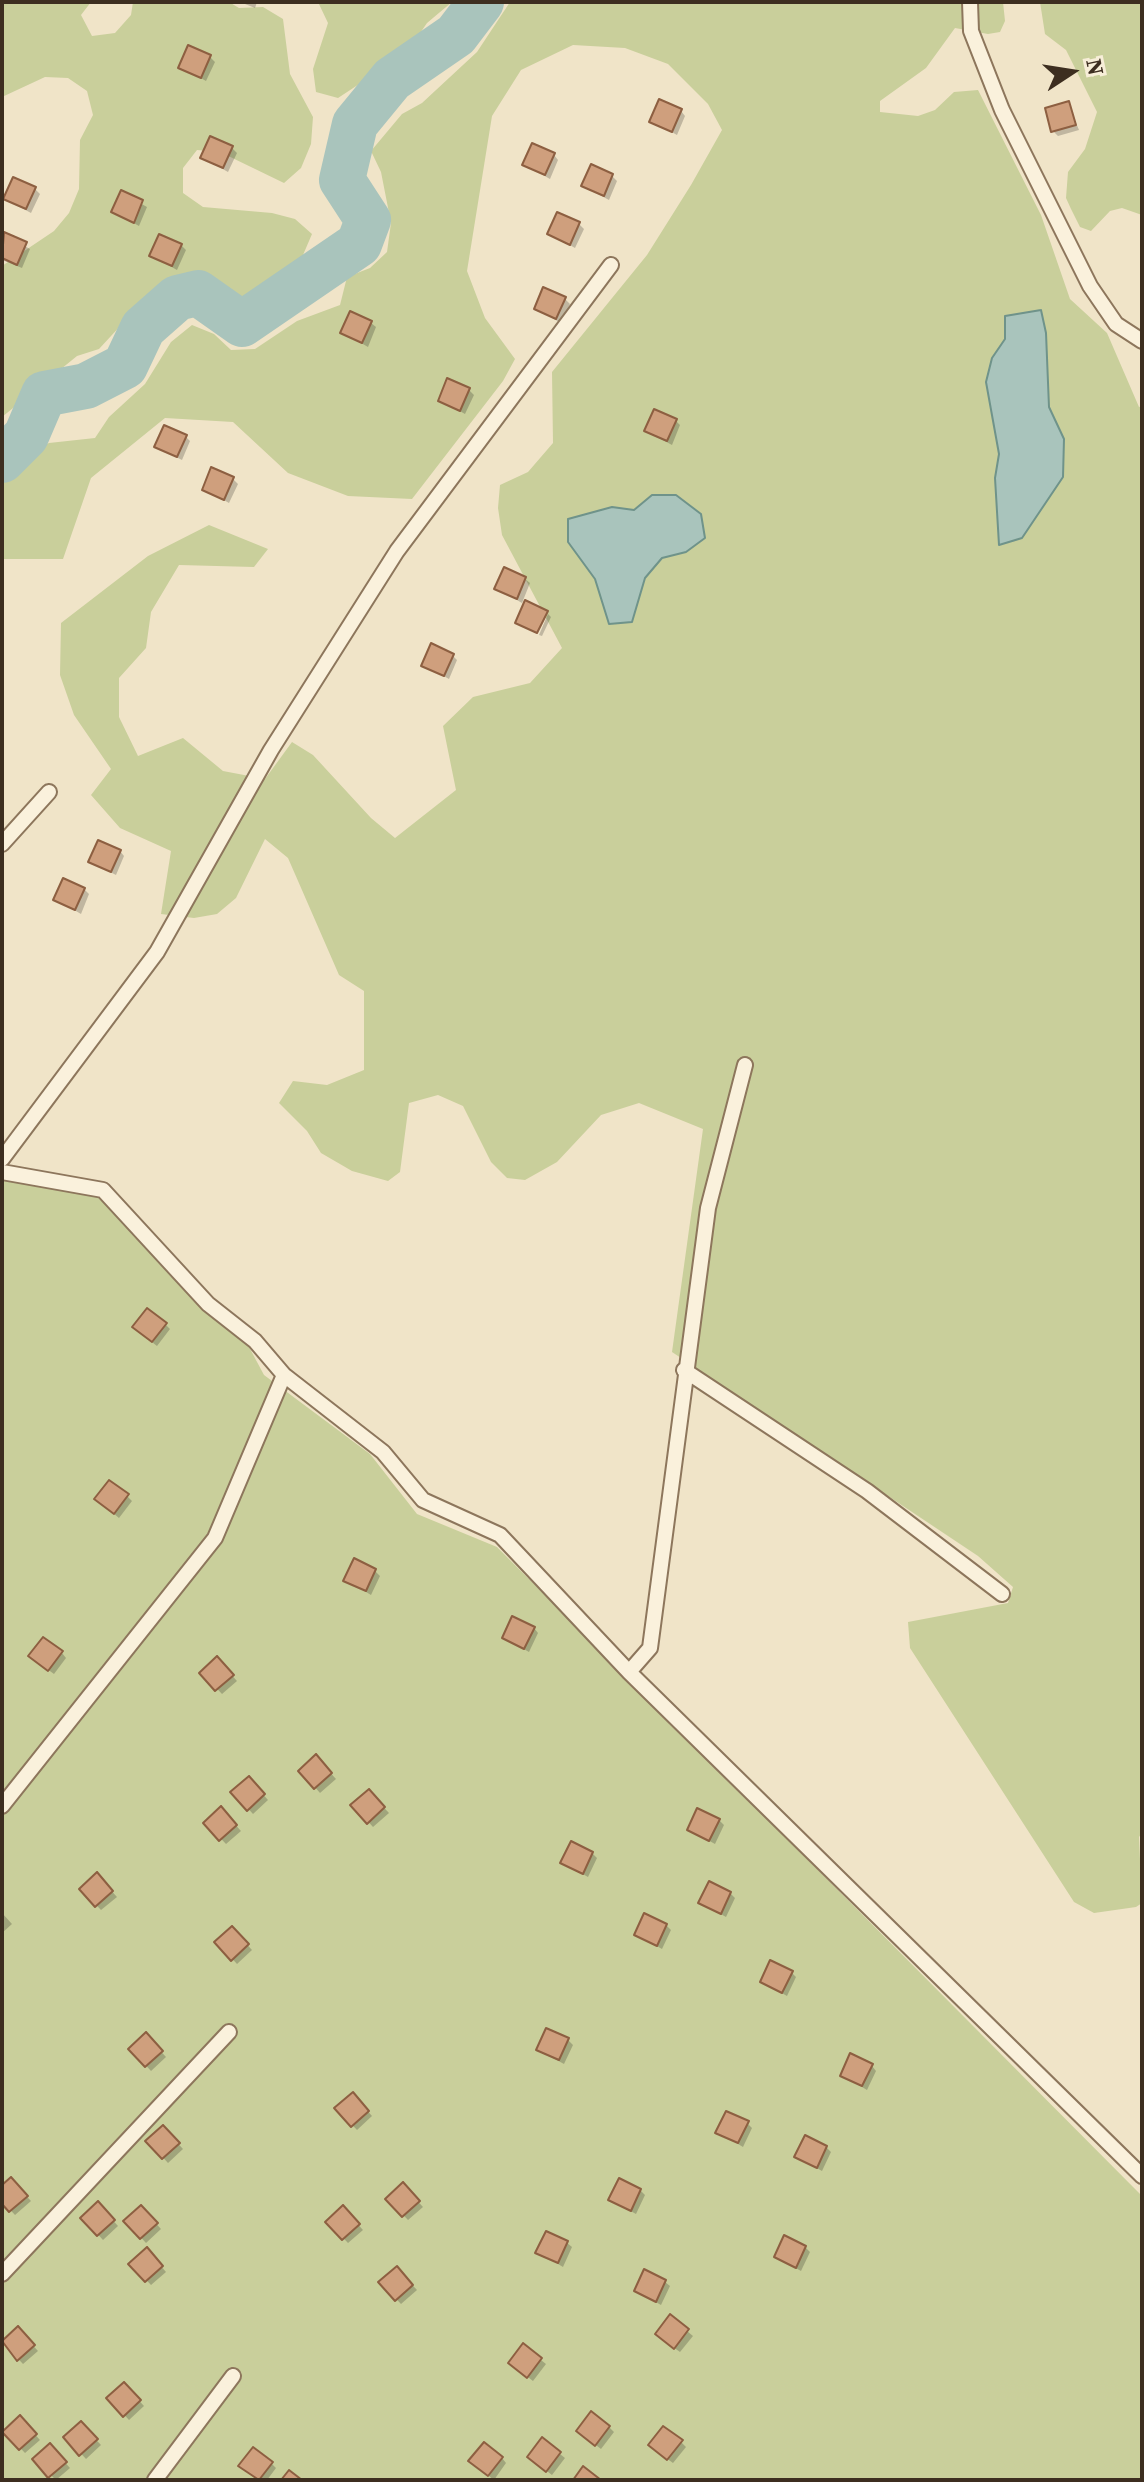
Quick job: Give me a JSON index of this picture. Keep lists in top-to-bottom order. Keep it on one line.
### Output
{"north":"right"}
